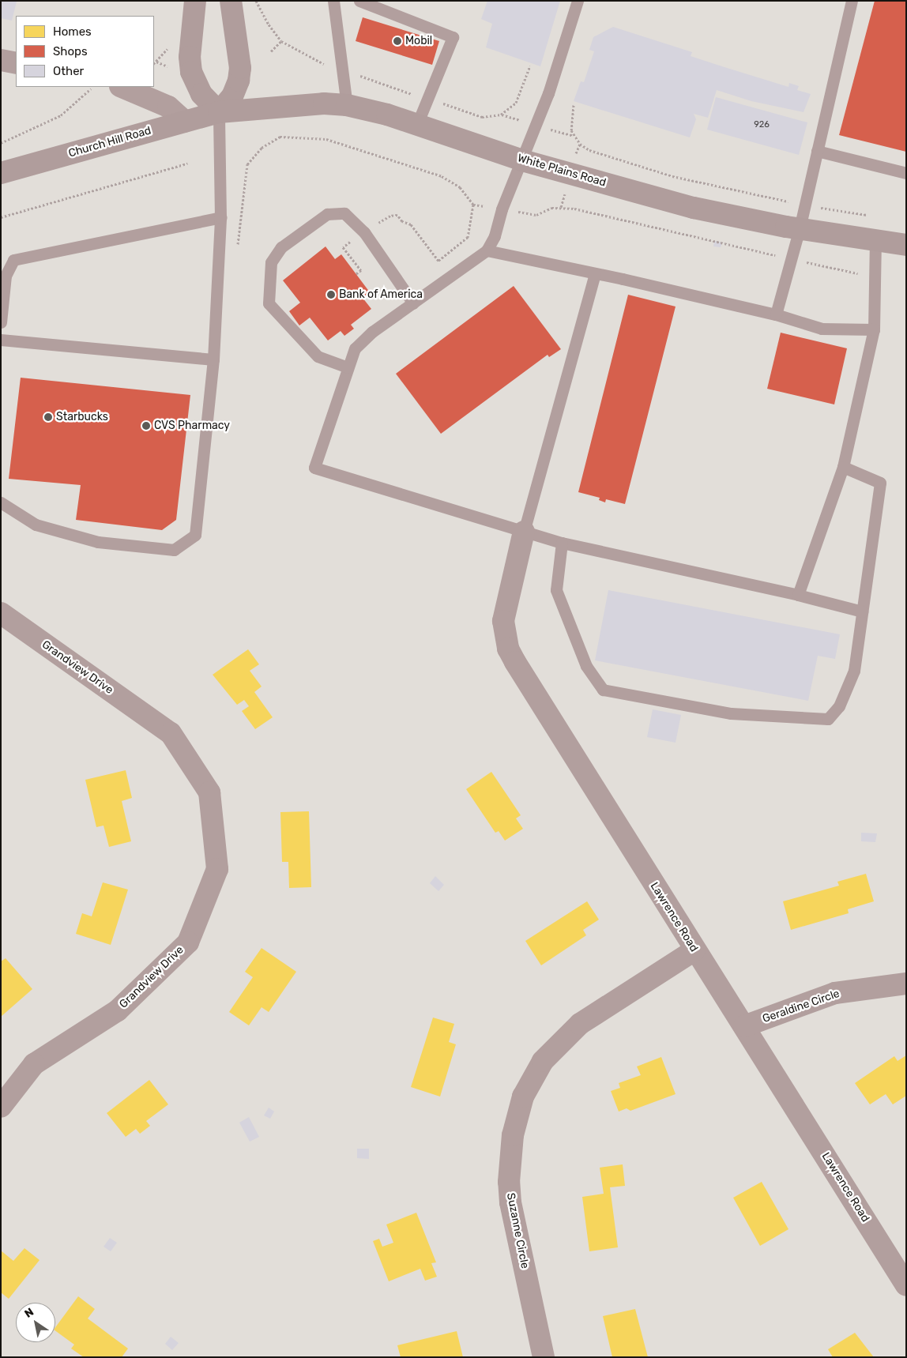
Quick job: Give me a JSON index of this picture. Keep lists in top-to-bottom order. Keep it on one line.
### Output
{"streets":{"main road":["Church Hill Road","White Plains Road"],"street":["Grandview Drive","Lawrence Road","Geraldine Circle","Suzanne Circle"]},"crossings":[["Church Hill Road","White Plains Road"],["Lawrence Road","Geraldine Circle"],["Lawrence Road","Suzanne Circle"]],"places":["Mobil","Bank of America","Starbucks","CVS Pharmacy"],"house_numbers":["926"],"legend":["Homes","Shops","Other"],"north":"top left"}
